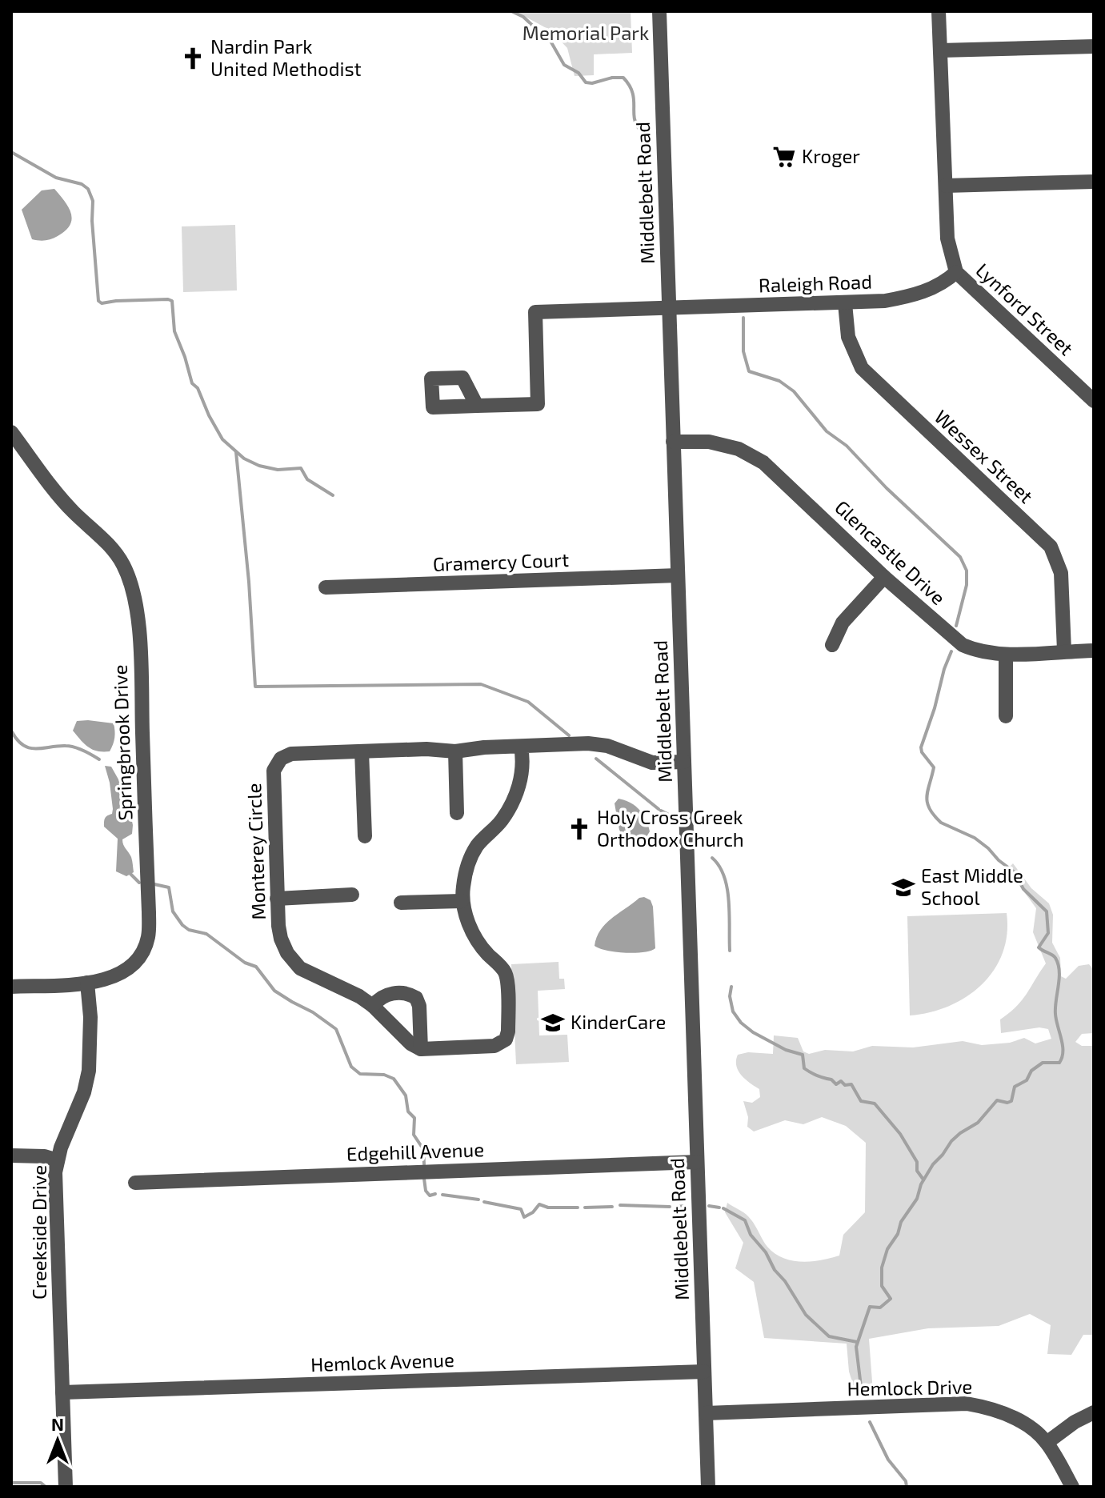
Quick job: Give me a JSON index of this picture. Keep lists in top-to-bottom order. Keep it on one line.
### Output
{"streets":{"street":["Middlebelt Road","Raleigh Road","Lynford Street","Wessex Street","Glencastle Drive","Gramercy Court","Springbrook Drive","Monterey Circle","Edgehill Avenue","Creekside Drive","Hemlock Avenue","Hemlock Drive"]},"crossings":[["Middlebelt Road","Raleigh Road"],["Middlebelt Road","Glencastle Drive"],["Middlebelt Road","Gramercy Court"],["Middlebelt Road","Monterey Circle"],["Middlebelt Road","Edgehill Avenue"],["Middlebelt Road","Hemlock Avenue"],["Middlebelt Road","Hemlock Drive"],["Raleigh Road","Lynford Street"],["Raleigh Road","Wessex Street"],["Wessex Street","Glencastle Drive"],["Springbrook Drive","Creekside Drive"],["Creekside Drive","Hemlock Avenue"]],"parks":["Memorial Park"],"places":{"church":["Nardin Park United Methodist","Holy Cross Greek Orthodox Church"],"supermarket":["Kroger"],"school or university":["East Middle School","KinderCare"]},"north":"top"}
